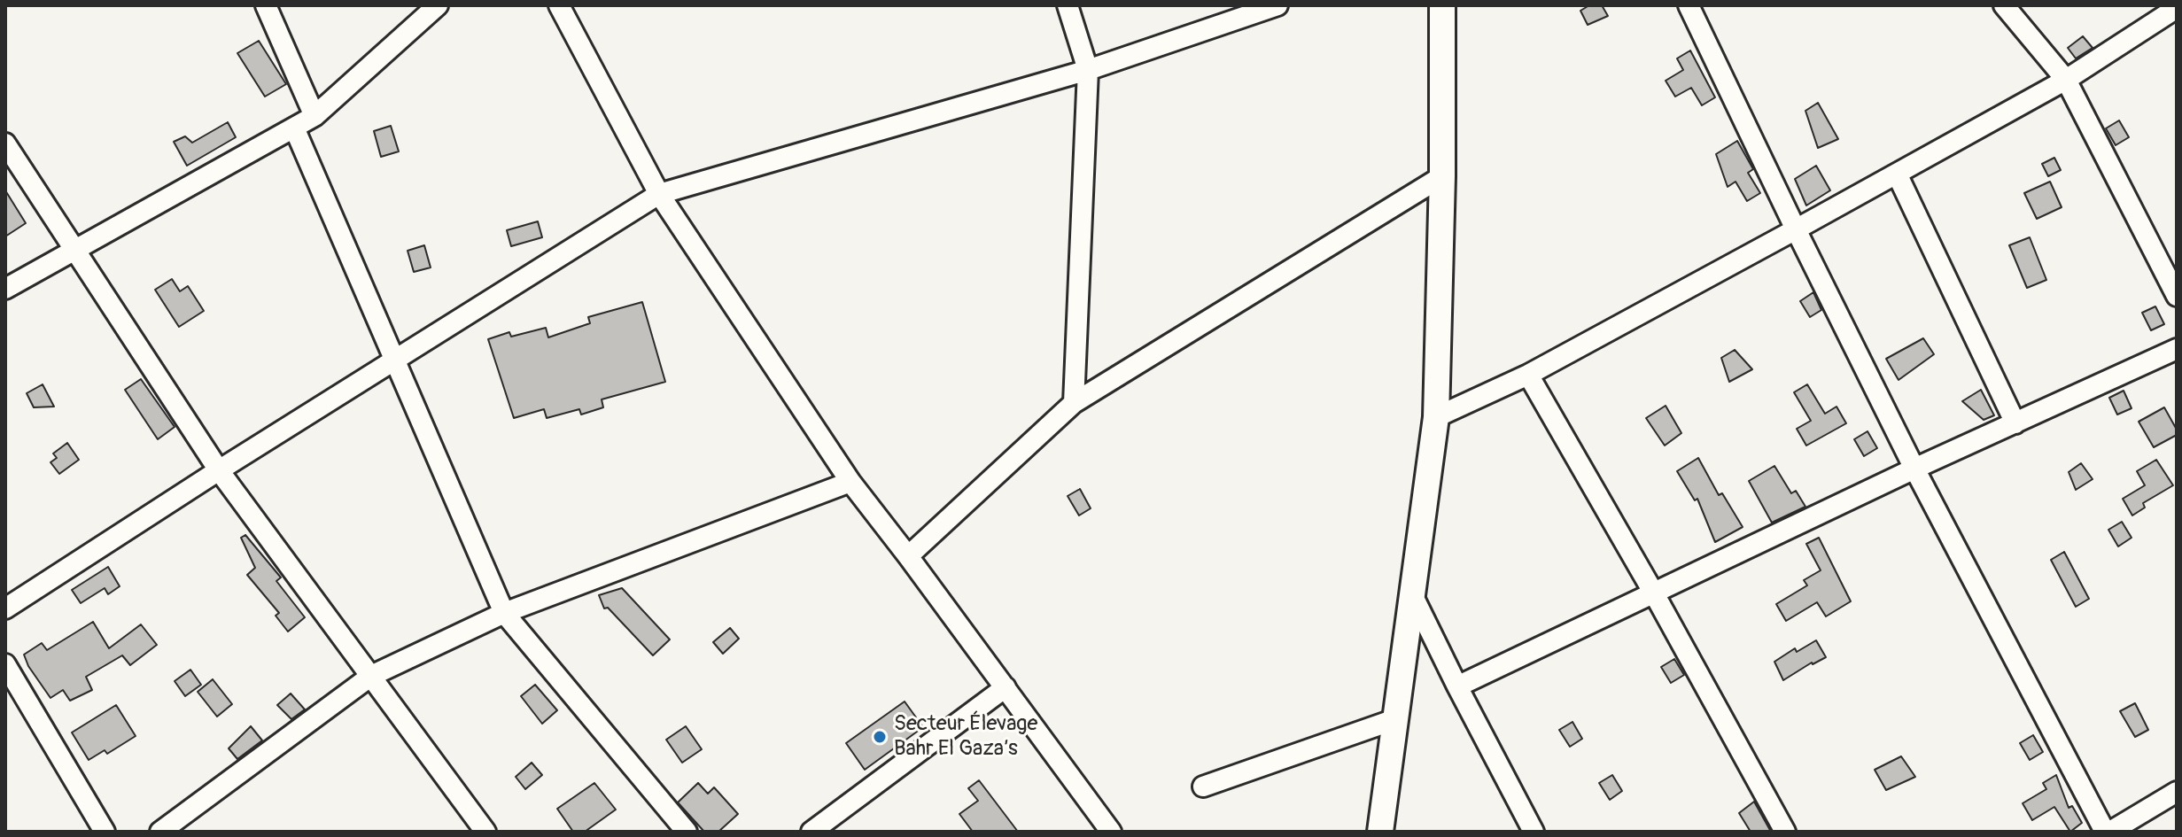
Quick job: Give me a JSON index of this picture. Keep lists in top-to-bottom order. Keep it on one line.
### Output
{"places":["Secteur Élevage Bahr El Gaza’s"]}
